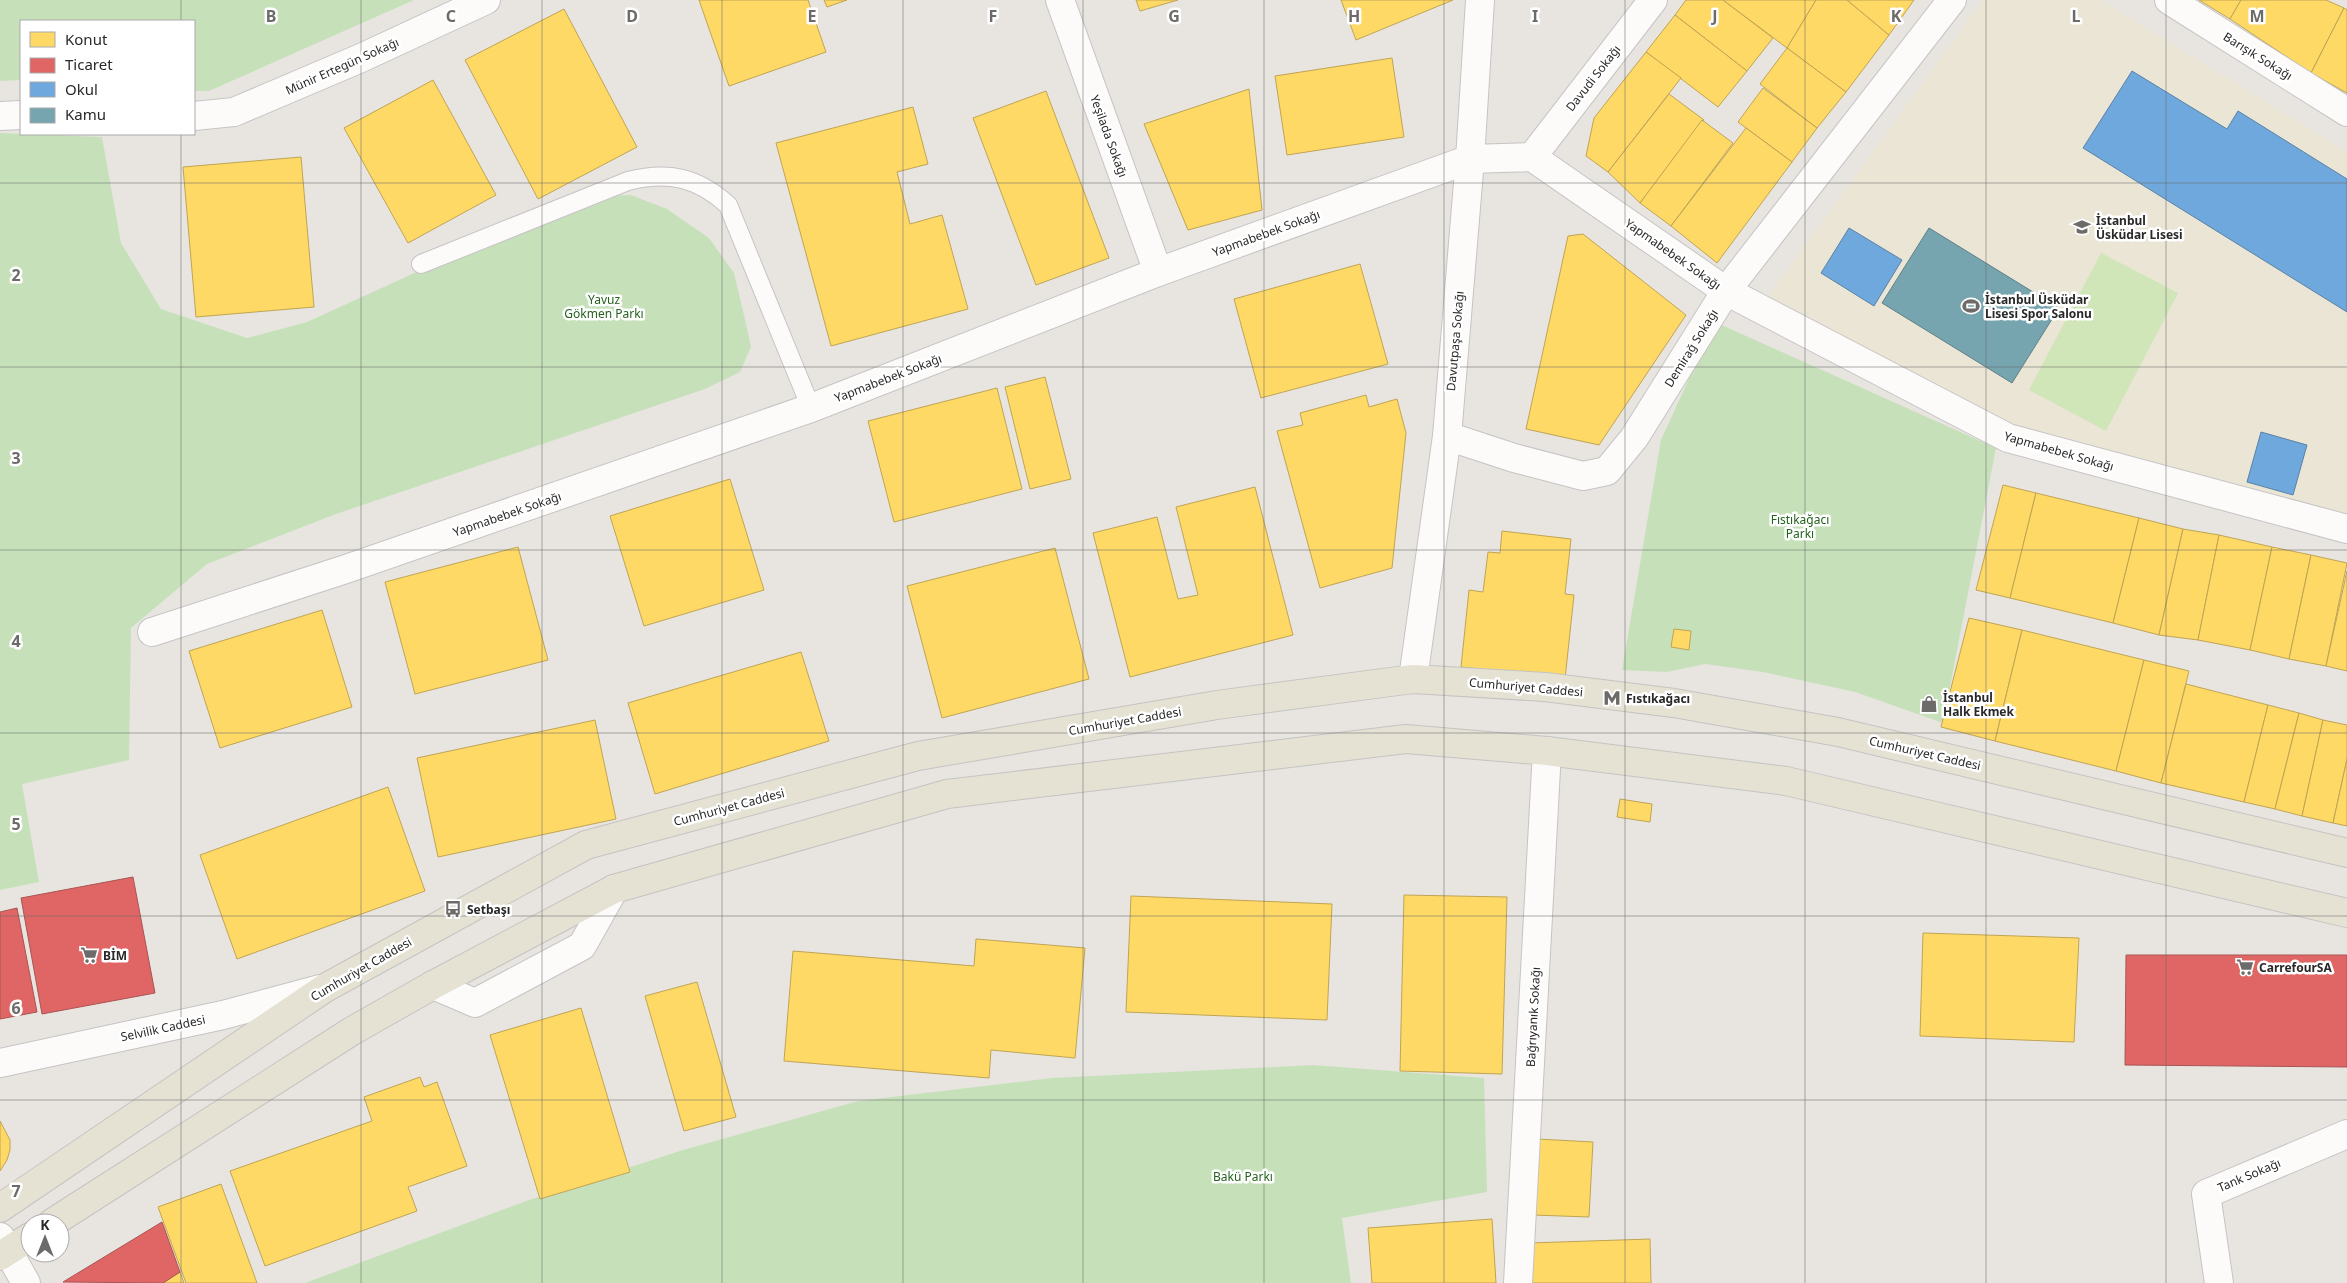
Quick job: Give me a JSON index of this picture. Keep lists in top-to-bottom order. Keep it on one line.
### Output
{"streets":{"main road":["Cumhuriyet Caddesi"],"street":["Barışık Sokağı","Münir Ertegün Sokağı","Davudi Sokağı","Yeşilada Sokağı","Yapmabebek Sokağı","Davutpaşa Sokağı","Demirağ Sokağı","Bağrıyanık Sokağı","Selvilik Caddesi","Tank Sokağı"]},"crossings":[["Davudi Sokağı","Yapmabebek Sokağı"],["Yeşilada Sokağı","Yapmabebek Sokağı"],["Yapmabebek Sokağı","Davutpaşa Sokağı"],["Yapmabebek Sokağı","Demirağ Sokağı"],["Davutpaşa Sokağı","Demirağ Sokağı"],["Davutpaşa Sokağı","Cumhuriyet Caddesi"],["Cumhuriyet Caddesi","Selvilik Caddesi"]],"parks":["Yavuz Gökmen Parkı","Fıstıkağacı Parkı","Bakü Parkı"],"places":{"school or university":["İstanbul Üsküdar Lisesi"],"sports":["İstanbul Üsküdar Lisesi Spor Salonu"],"metro station":["Fıstıkağacı"],"shop":["İstanbul Halk Ekmek"],"bus stop":["Setbaşı"],"supermarket":["BİM","CarrefourSA"]},"legend":["Konut","Ticaret","Okul","Kamu"],"north":"top","grid":{"columns":["B","C","D","E","F","G","H","I","J","K","L","M"],"rows":["2","3","4","5","6","7"]}}
